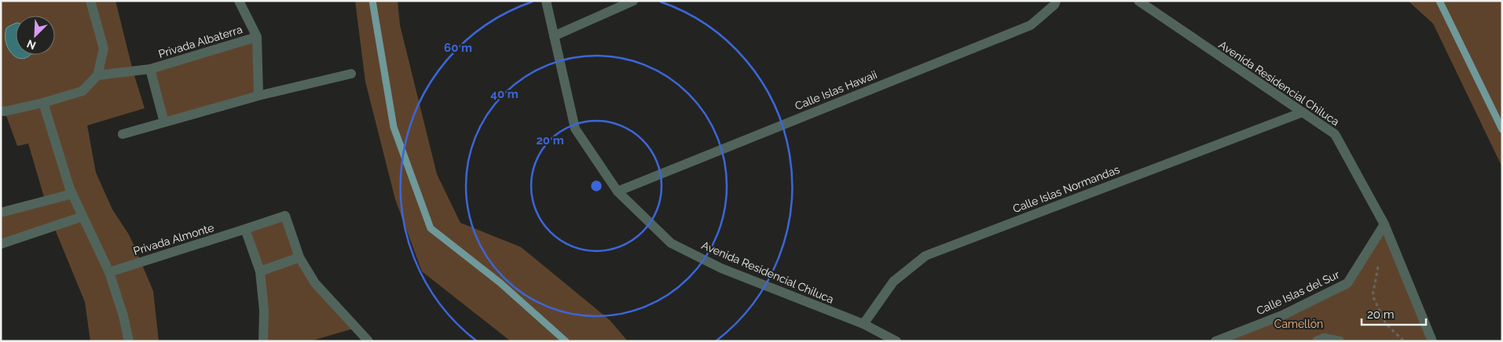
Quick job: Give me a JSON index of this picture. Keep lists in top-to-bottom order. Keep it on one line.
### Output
{"streets":{"street":["Privada Albaterra","Avenida Residencial Chiluca","Calle Islas Hawaii","Calle Islas Normandas","Privada Almonte","Calle Islas del Sur"]},"crossings":[["Avenida Residencial Chiluca","Calle Islas Hawaii"],["Avenida Residencial Chiluca","Calle Islas Normandas"],["Avenida Residencial Chiluca","Calle Islas del Sur"]],"parks":["Camellón"],"scale_bar":"20 m","north":"bottom left","rings":["60 m","40 m","20 m"]}
